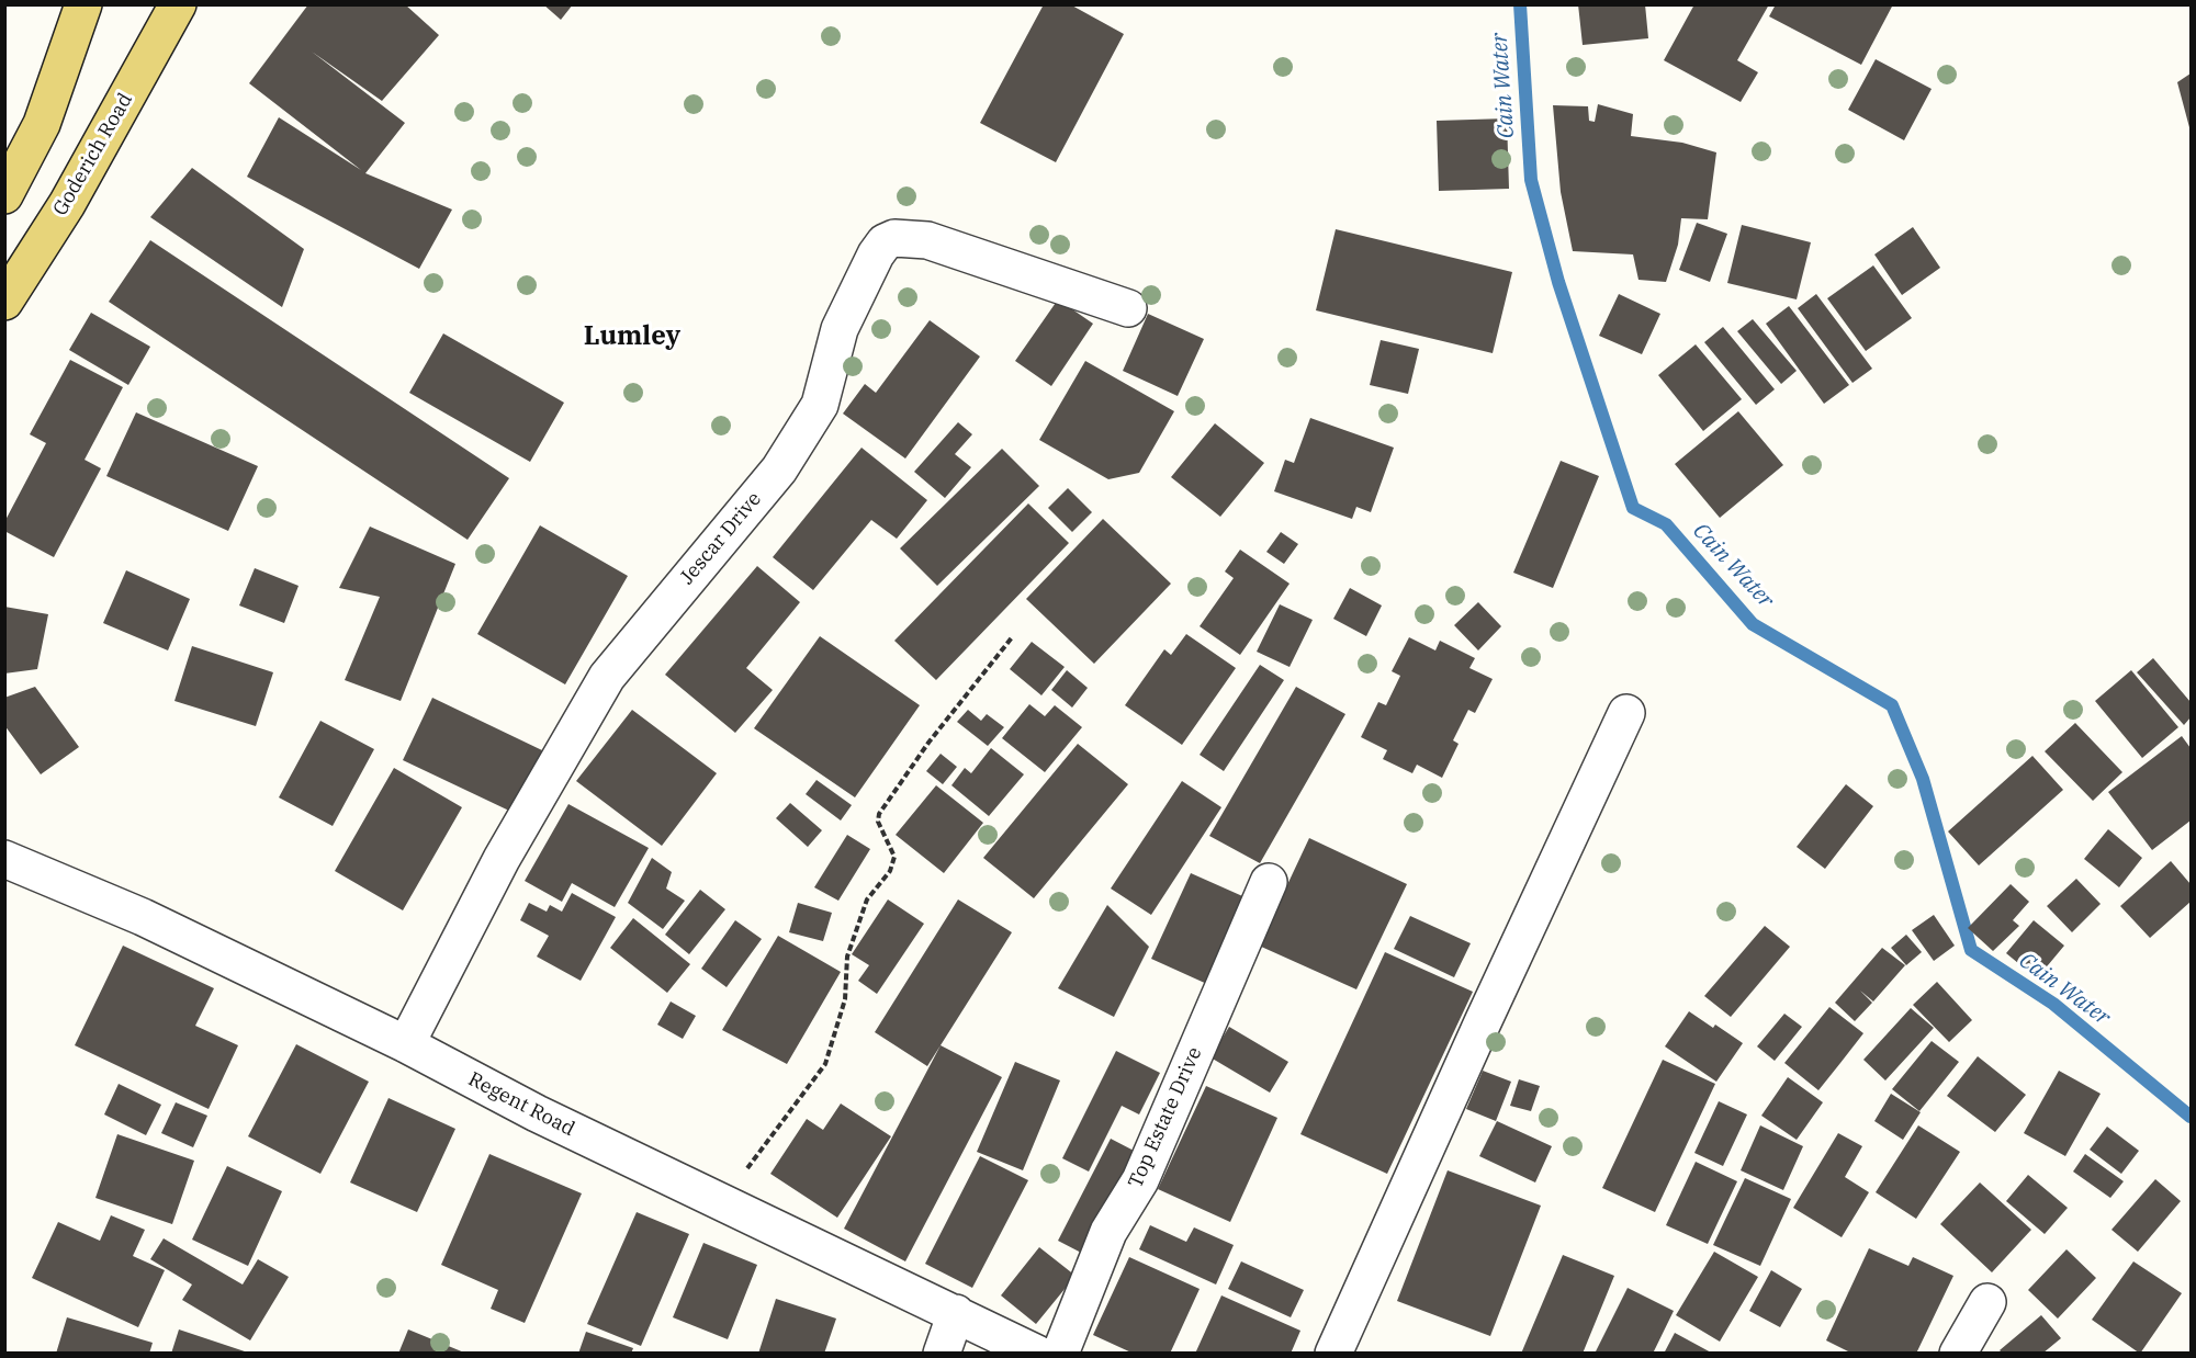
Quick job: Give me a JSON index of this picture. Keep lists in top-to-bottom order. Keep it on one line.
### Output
{"streets":{"main road":["Goderich Road"],"street":["Jescar Drive","Regent Road","Top Estate Drive"]},"crossings":[["Jescar Drive","Regent Road"]],"districts":["Lumley"],"water":["Cain Water"]}
